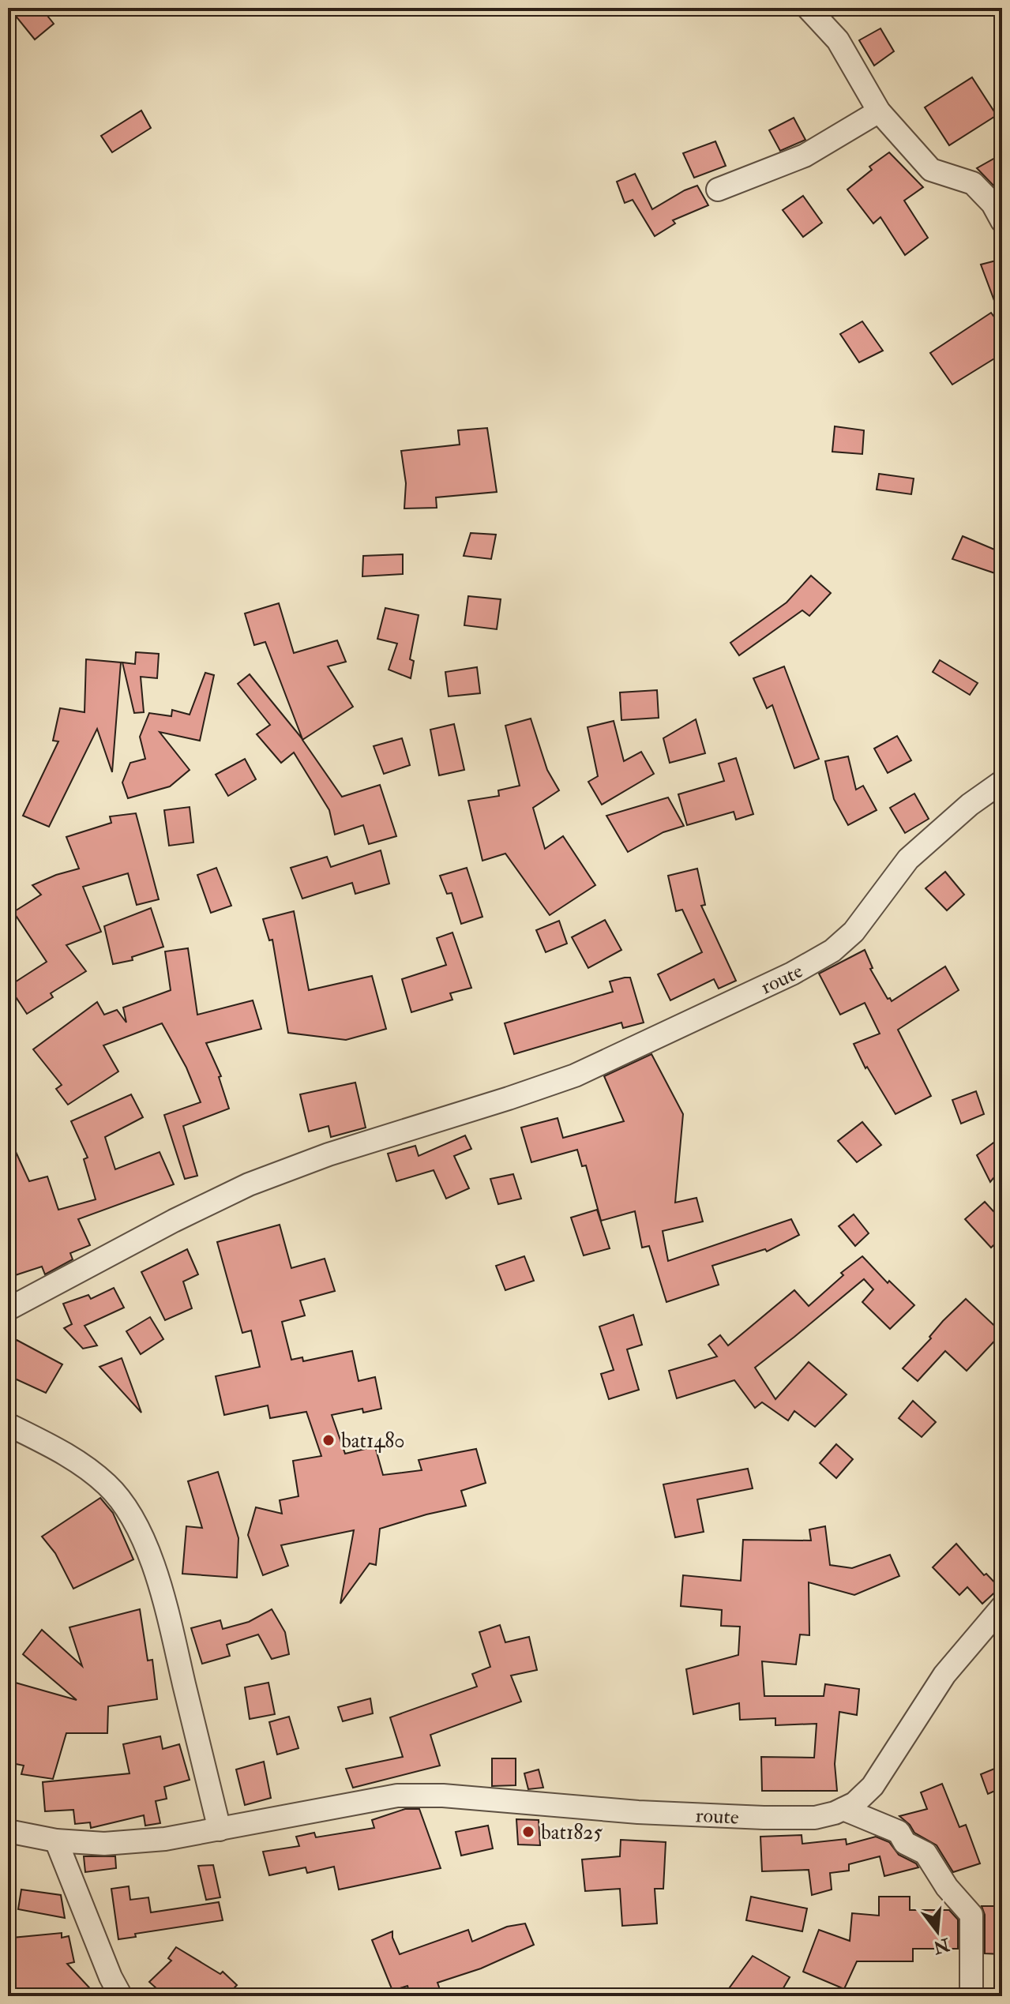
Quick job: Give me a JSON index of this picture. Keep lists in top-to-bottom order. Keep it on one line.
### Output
{"streets":{"street":["route"]},"places":["bat1480","bat1825"],"north":"bottom"}
